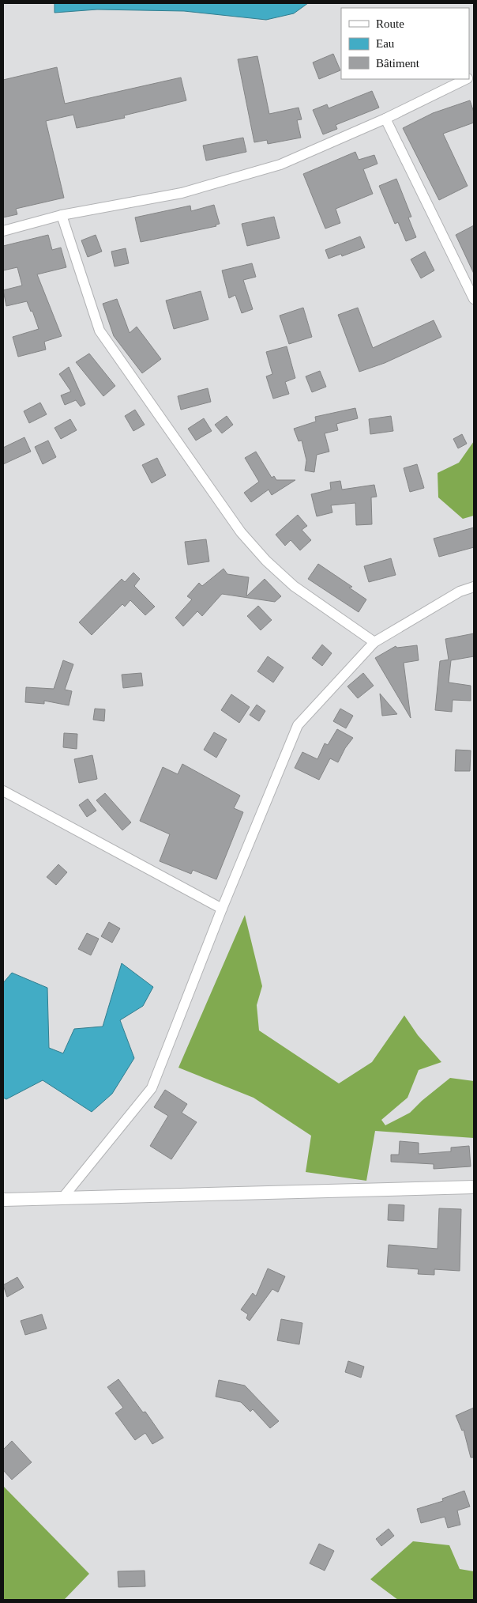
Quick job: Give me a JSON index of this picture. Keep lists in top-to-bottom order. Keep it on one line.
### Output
{"legend":["Route","Eau","Bâtiment"]}
